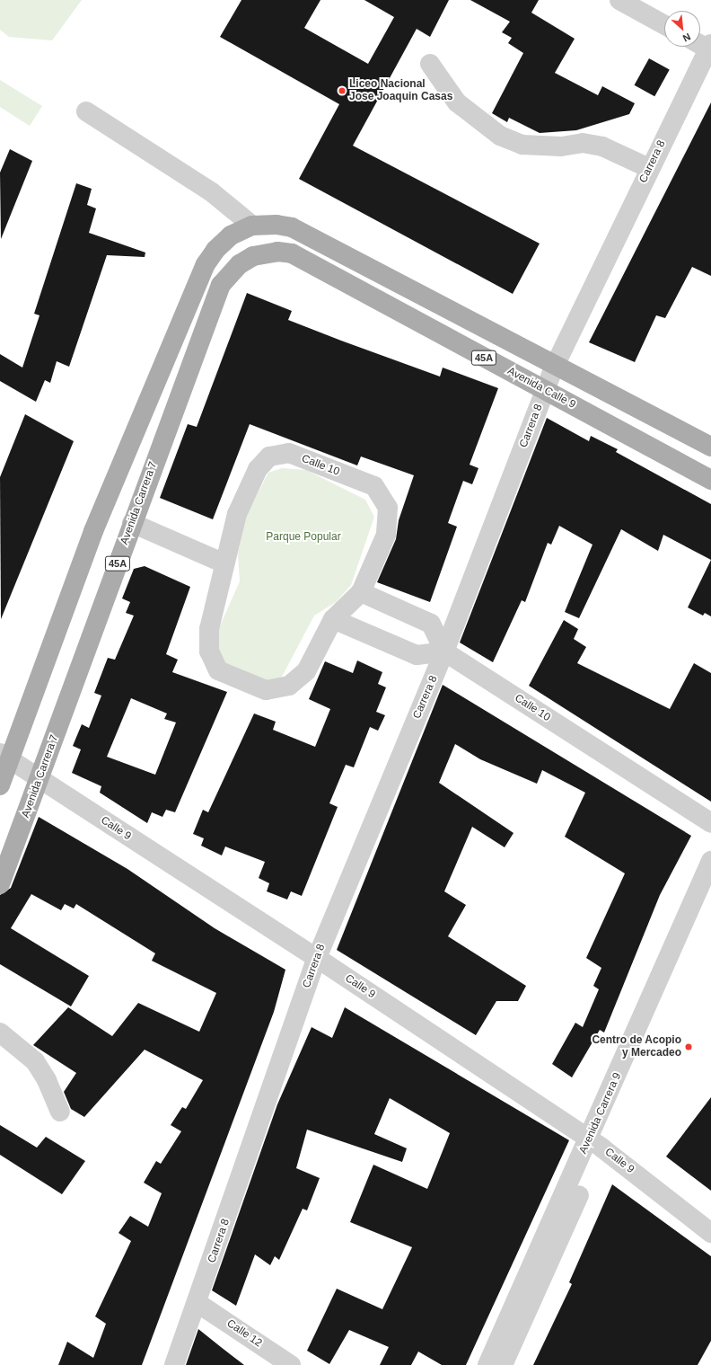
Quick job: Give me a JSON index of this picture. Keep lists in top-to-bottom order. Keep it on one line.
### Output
{"streets":{"main road":["45A","Avenida Calle 9","Avenida Carrera 7"],"street":["Carrera 8","Calle 10","Calle 9","Avenida Carrera 9","Calle 12"]},"crossings":[["Carrera 8","45A"],["Carrera 8","Avenida Calle 9"],["Carrera 8","Calle 10"],["Carrera 8","Calle 9"],["Carrera 8","Calle 12"],["45A","Calle 9"],["Avenida Calle 9","Avenida Carrera 7"],["Avenida Carrera 7","Calle 9"],["Calle 9","Avenida Carrera 9"]],"parks":["Parque Popular"],"places":["Liceo Nacional Jose Joaquin Casas","Centro de Acopio y Mercadeo"],"north":"bottom right"}
